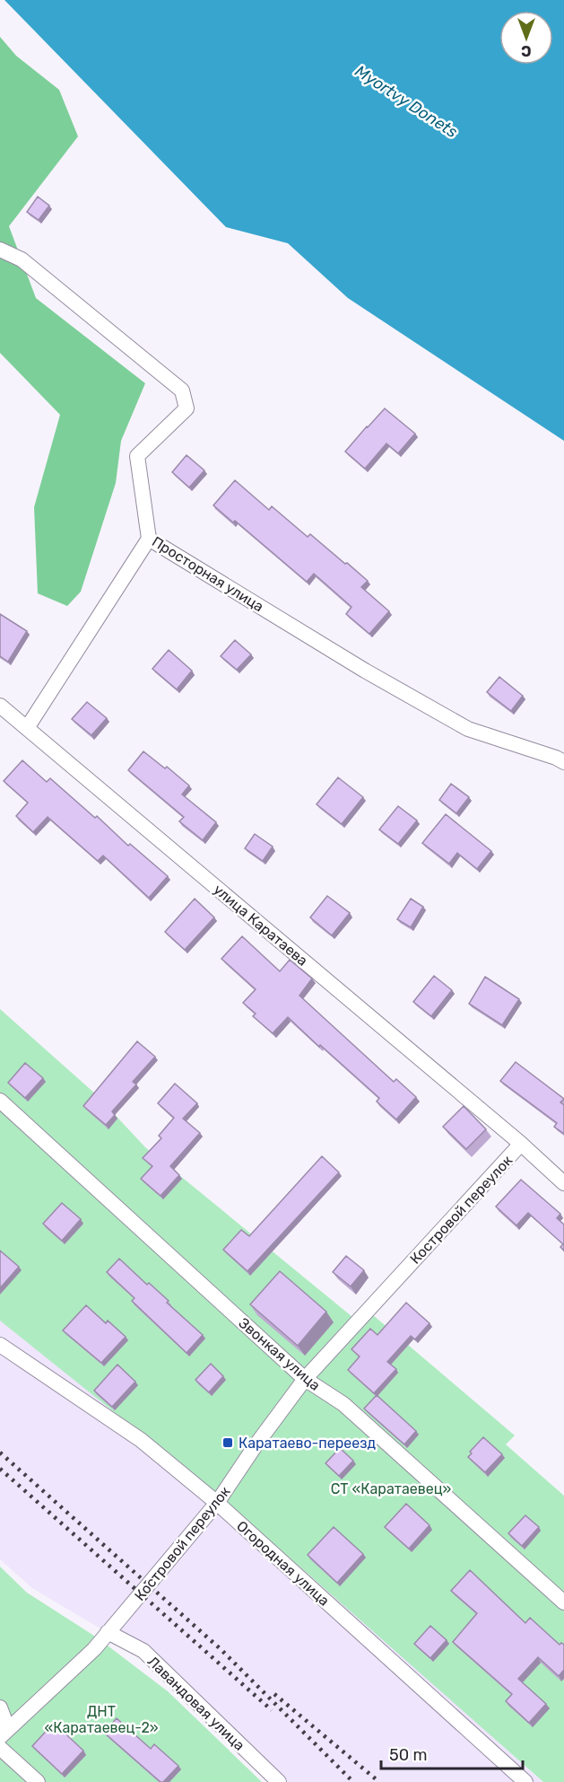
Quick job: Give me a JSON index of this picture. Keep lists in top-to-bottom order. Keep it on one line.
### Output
{"streets":{"street":["Просторная улица","улица Каратаева","Костровой переулок","Звонкая улица","Огородная улица","Лавандовая улица"]},"crossings":[["улица Каратаева","Костровой переулок"],["Костровой переулок","Звонкая улица"],["Костровой переулок","Огородная улица"],["Костровой переулок","Лавандовая улица"]],"water":["Myortvy Donets"],"parks":["СТ «Каратаевец»","ДНТ «Каратаевец-2»"],"places":{"transit":["Каратаево-переезд"]},"scale_bar":"50 m","north":"bottom"}
